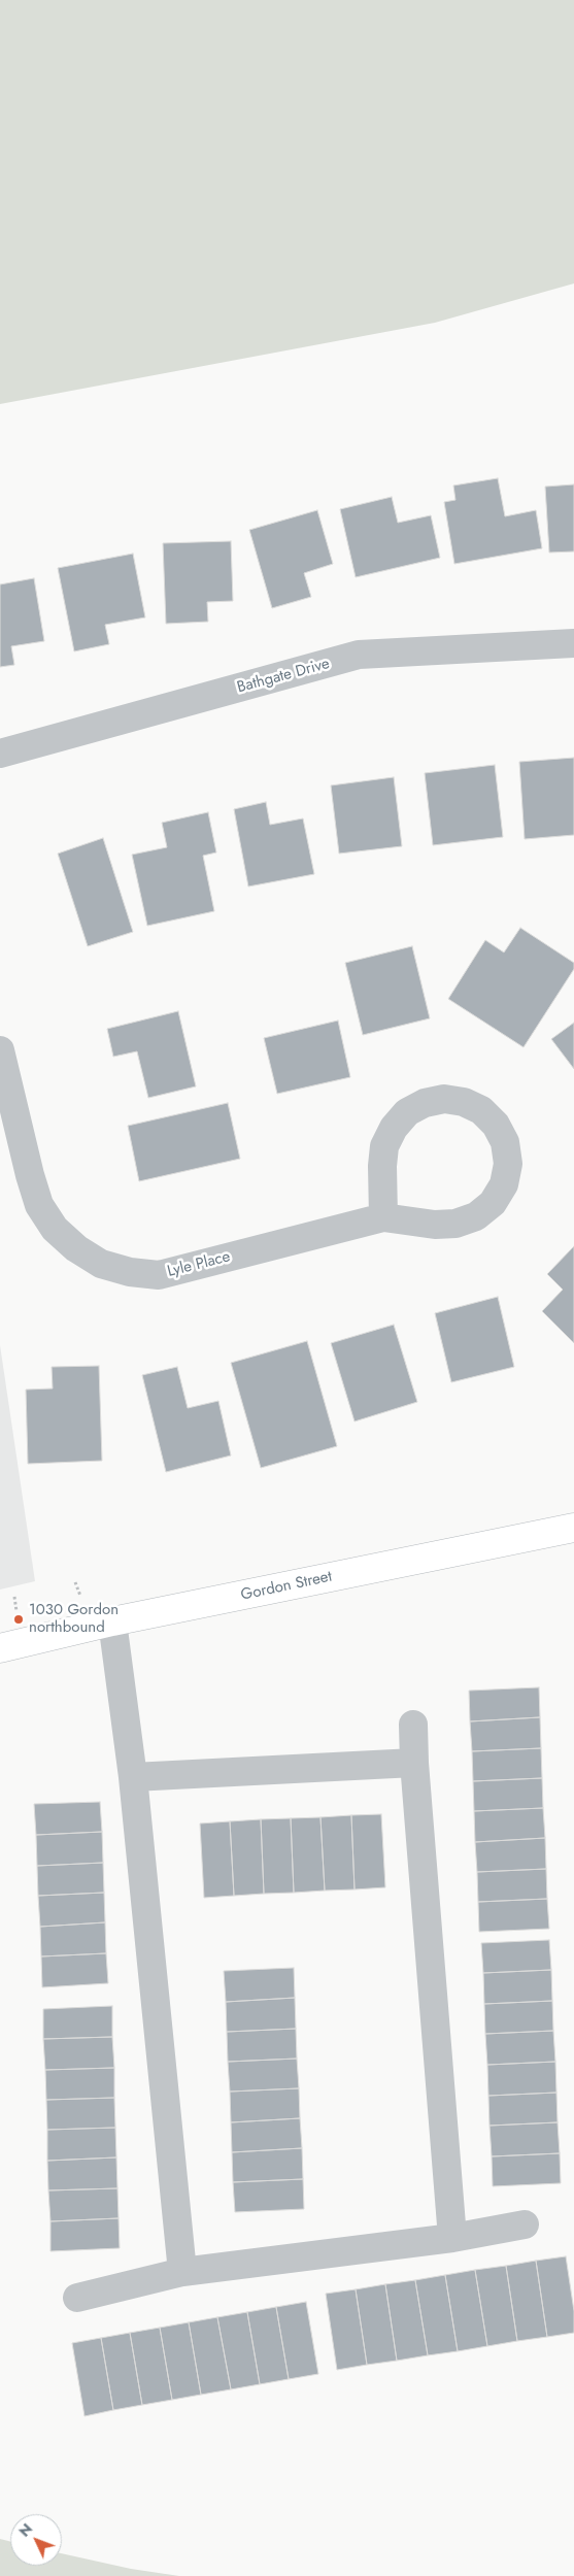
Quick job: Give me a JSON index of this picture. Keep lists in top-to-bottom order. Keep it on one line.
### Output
{"streets":{"main road":["Gordon Street"],"street":["Bathgate Drive","Lyle Place"]},"places":["1030 Gordon northbound"],"north":"top left"}
